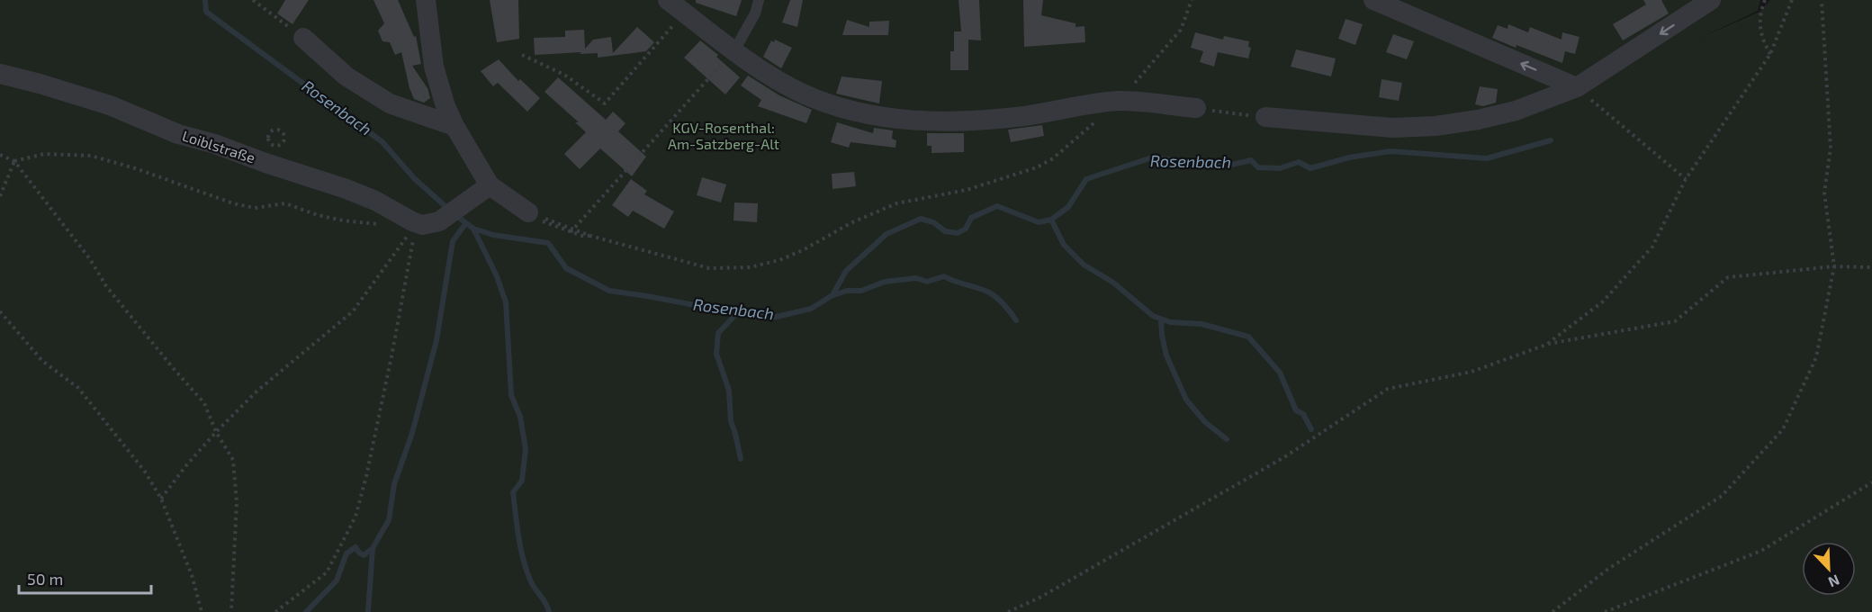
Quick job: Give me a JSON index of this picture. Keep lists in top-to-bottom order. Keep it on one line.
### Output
{"streets":{"street":["Loiblstraße"]},"water":["Rosenbach"],"parks":["KGV-Rosenthal: Am-Satzberg-Alt"],"scale_bar":"50 m","north":"bottom right"}
